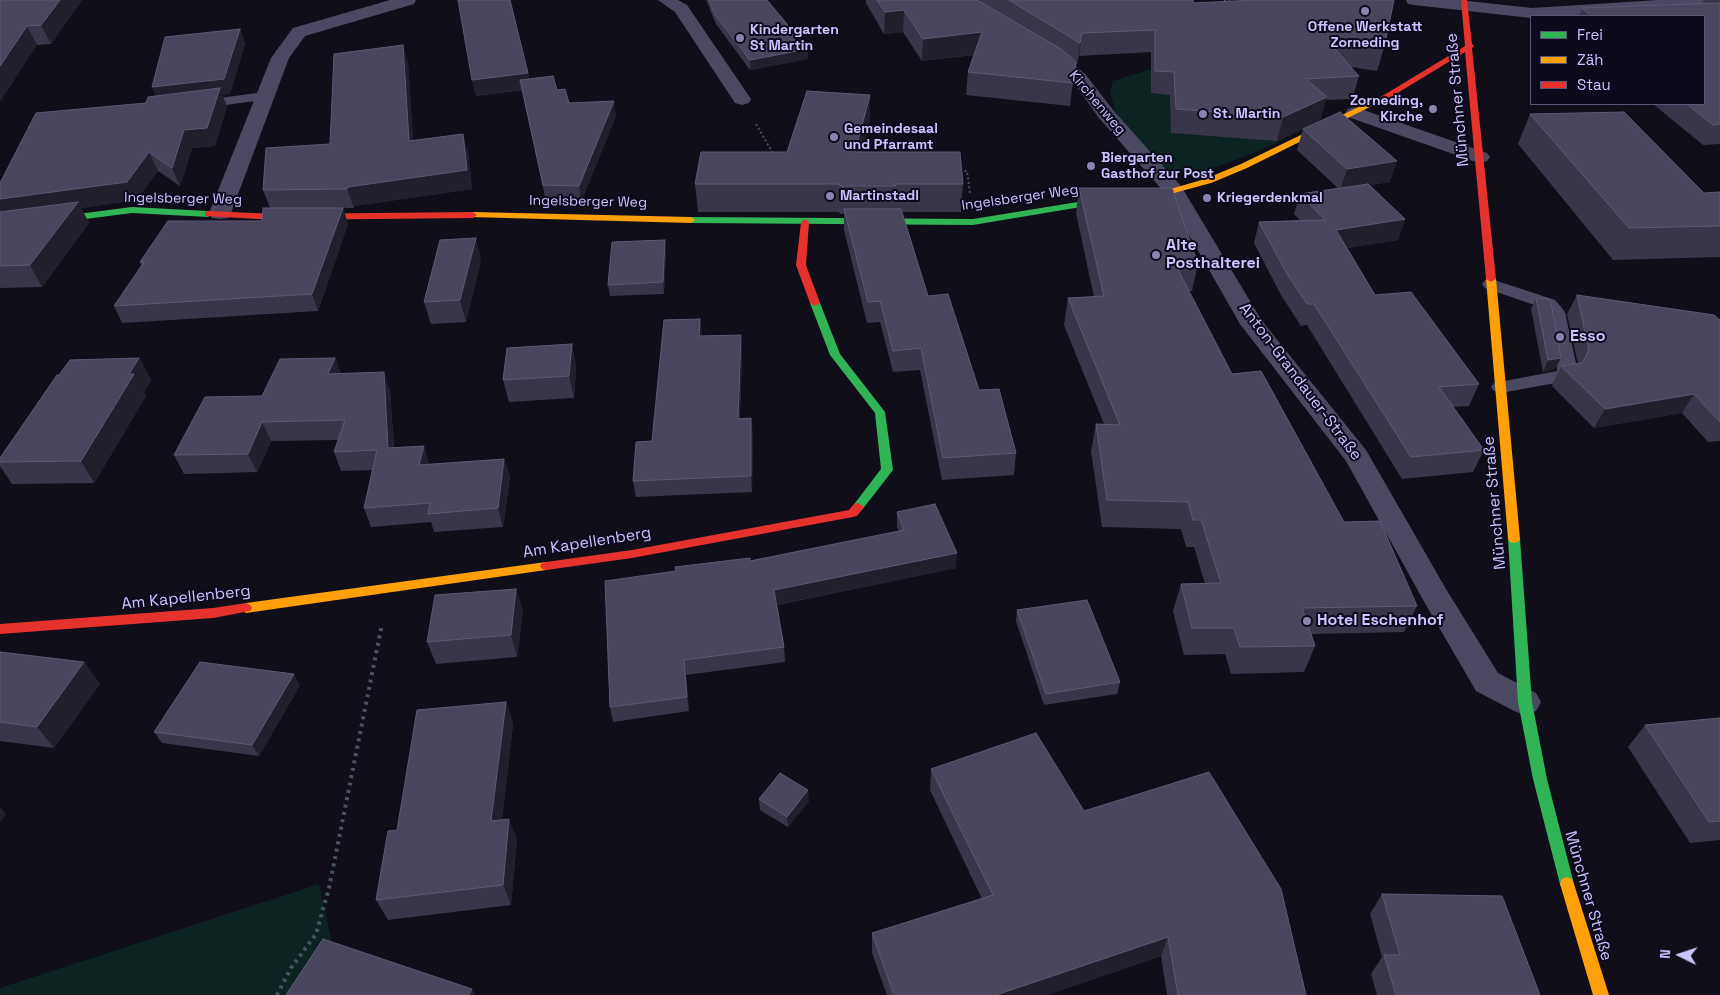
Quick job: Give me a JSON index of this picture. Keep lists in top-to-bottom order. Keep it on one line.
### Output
{"streets":{"street":["Münchner Straße","Kirchenweg","Ingelsberger Weg","Anton-Grandauer-Straße","Am Kapellenberg"]},"crossings":[["Münchner Straße","Anton-Grandauer-Straße"],["Kirchenweg","Ingelsberger Weg"],["Kirchenweg","Anton-Grandauer-Straße"],["Ingelsberger Weg","Anton-Grandauer-Straße"],["Ingelsberger Weg","Am Kapellenberg"]],"places":["Offene Werkstatt Zorneding","Kindergarten St Martin","Zorneding, Kirche","St. Martin","Gemeindesaal und Pfarramt","Biergarten Gasthof zur Post","Martinstadl","Kriegerdenkmal","Alte Posthalterei","Esso","Hotel Eschenhof"],"legend":["Frei","Zäh","Stau"],"north":"left"}
